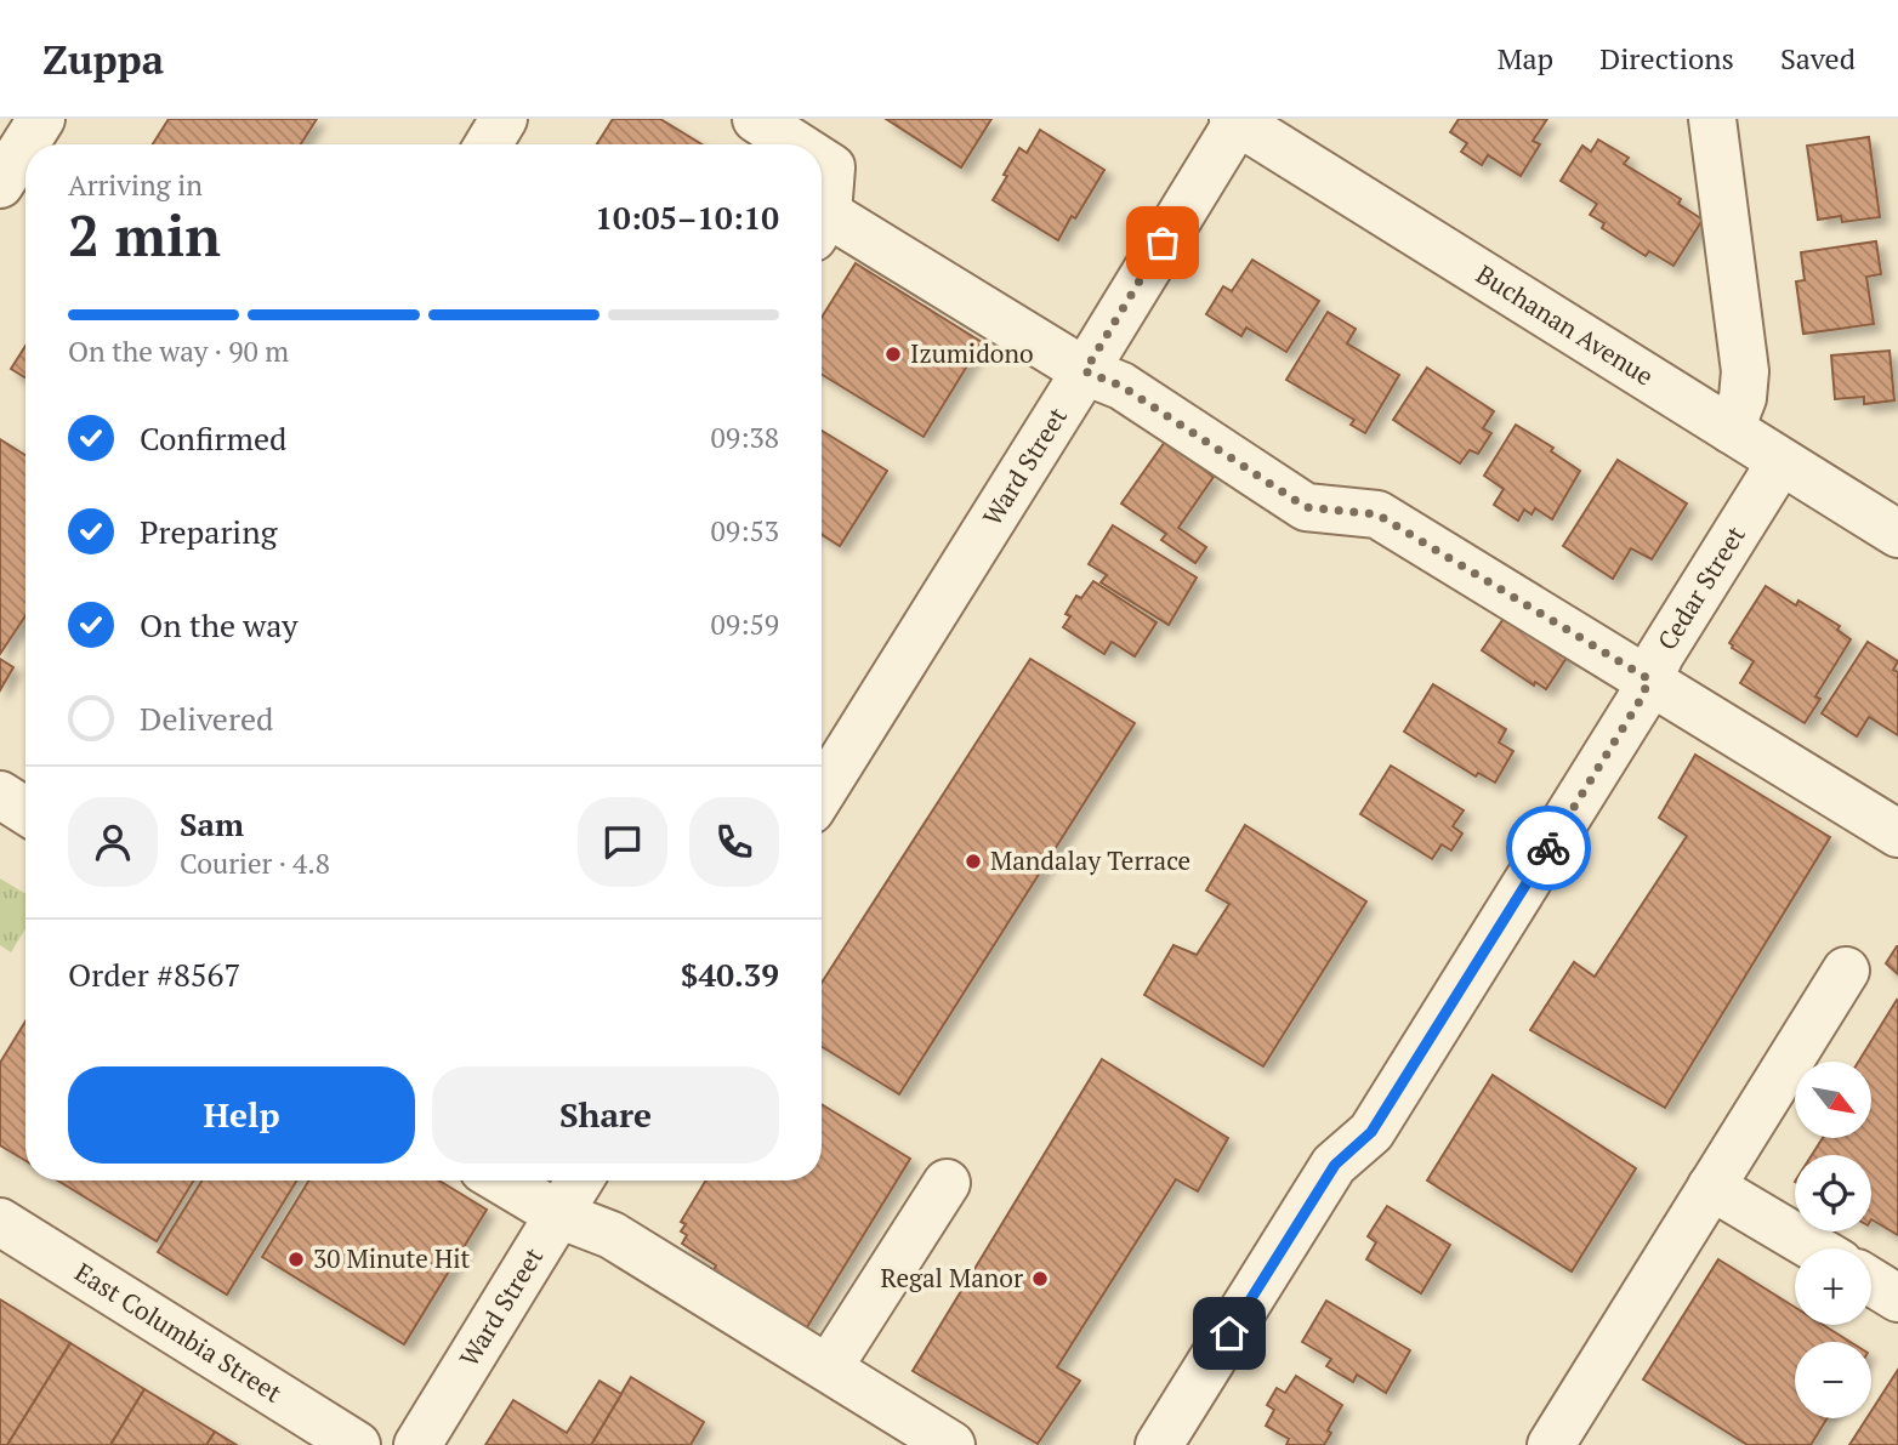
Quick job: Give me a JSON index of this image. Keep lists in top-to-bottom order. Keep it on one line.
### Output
{"streets":{"street":["Buchanan Avenue","Ward Street","Cedar Street","East Columbia Street"]},"crossings":[["Buchanan Avenue","Ward Street"],["Buchanan Avenue","Cedar Street"]],"places":["Izumidono","Mandalay Terrace","30 Minute Hit","Regal Manor"],"north":"bottom right","page":{"header":"Zuppa","nav":["Map","Directions","Saved"],"heading":["2 min","Arriving in","10:05–10:10"],"panel":["Sam","Courier · 4.8","Order #8567","$40.39"],"bar":"On the way · 90 m","list":[["Confirmed","09:38"],["Preparing","09:53"],["On the way","09:59"],"Delivered"],"buttons":["Help","Share"],"map_buttons":["+","−"]}}
